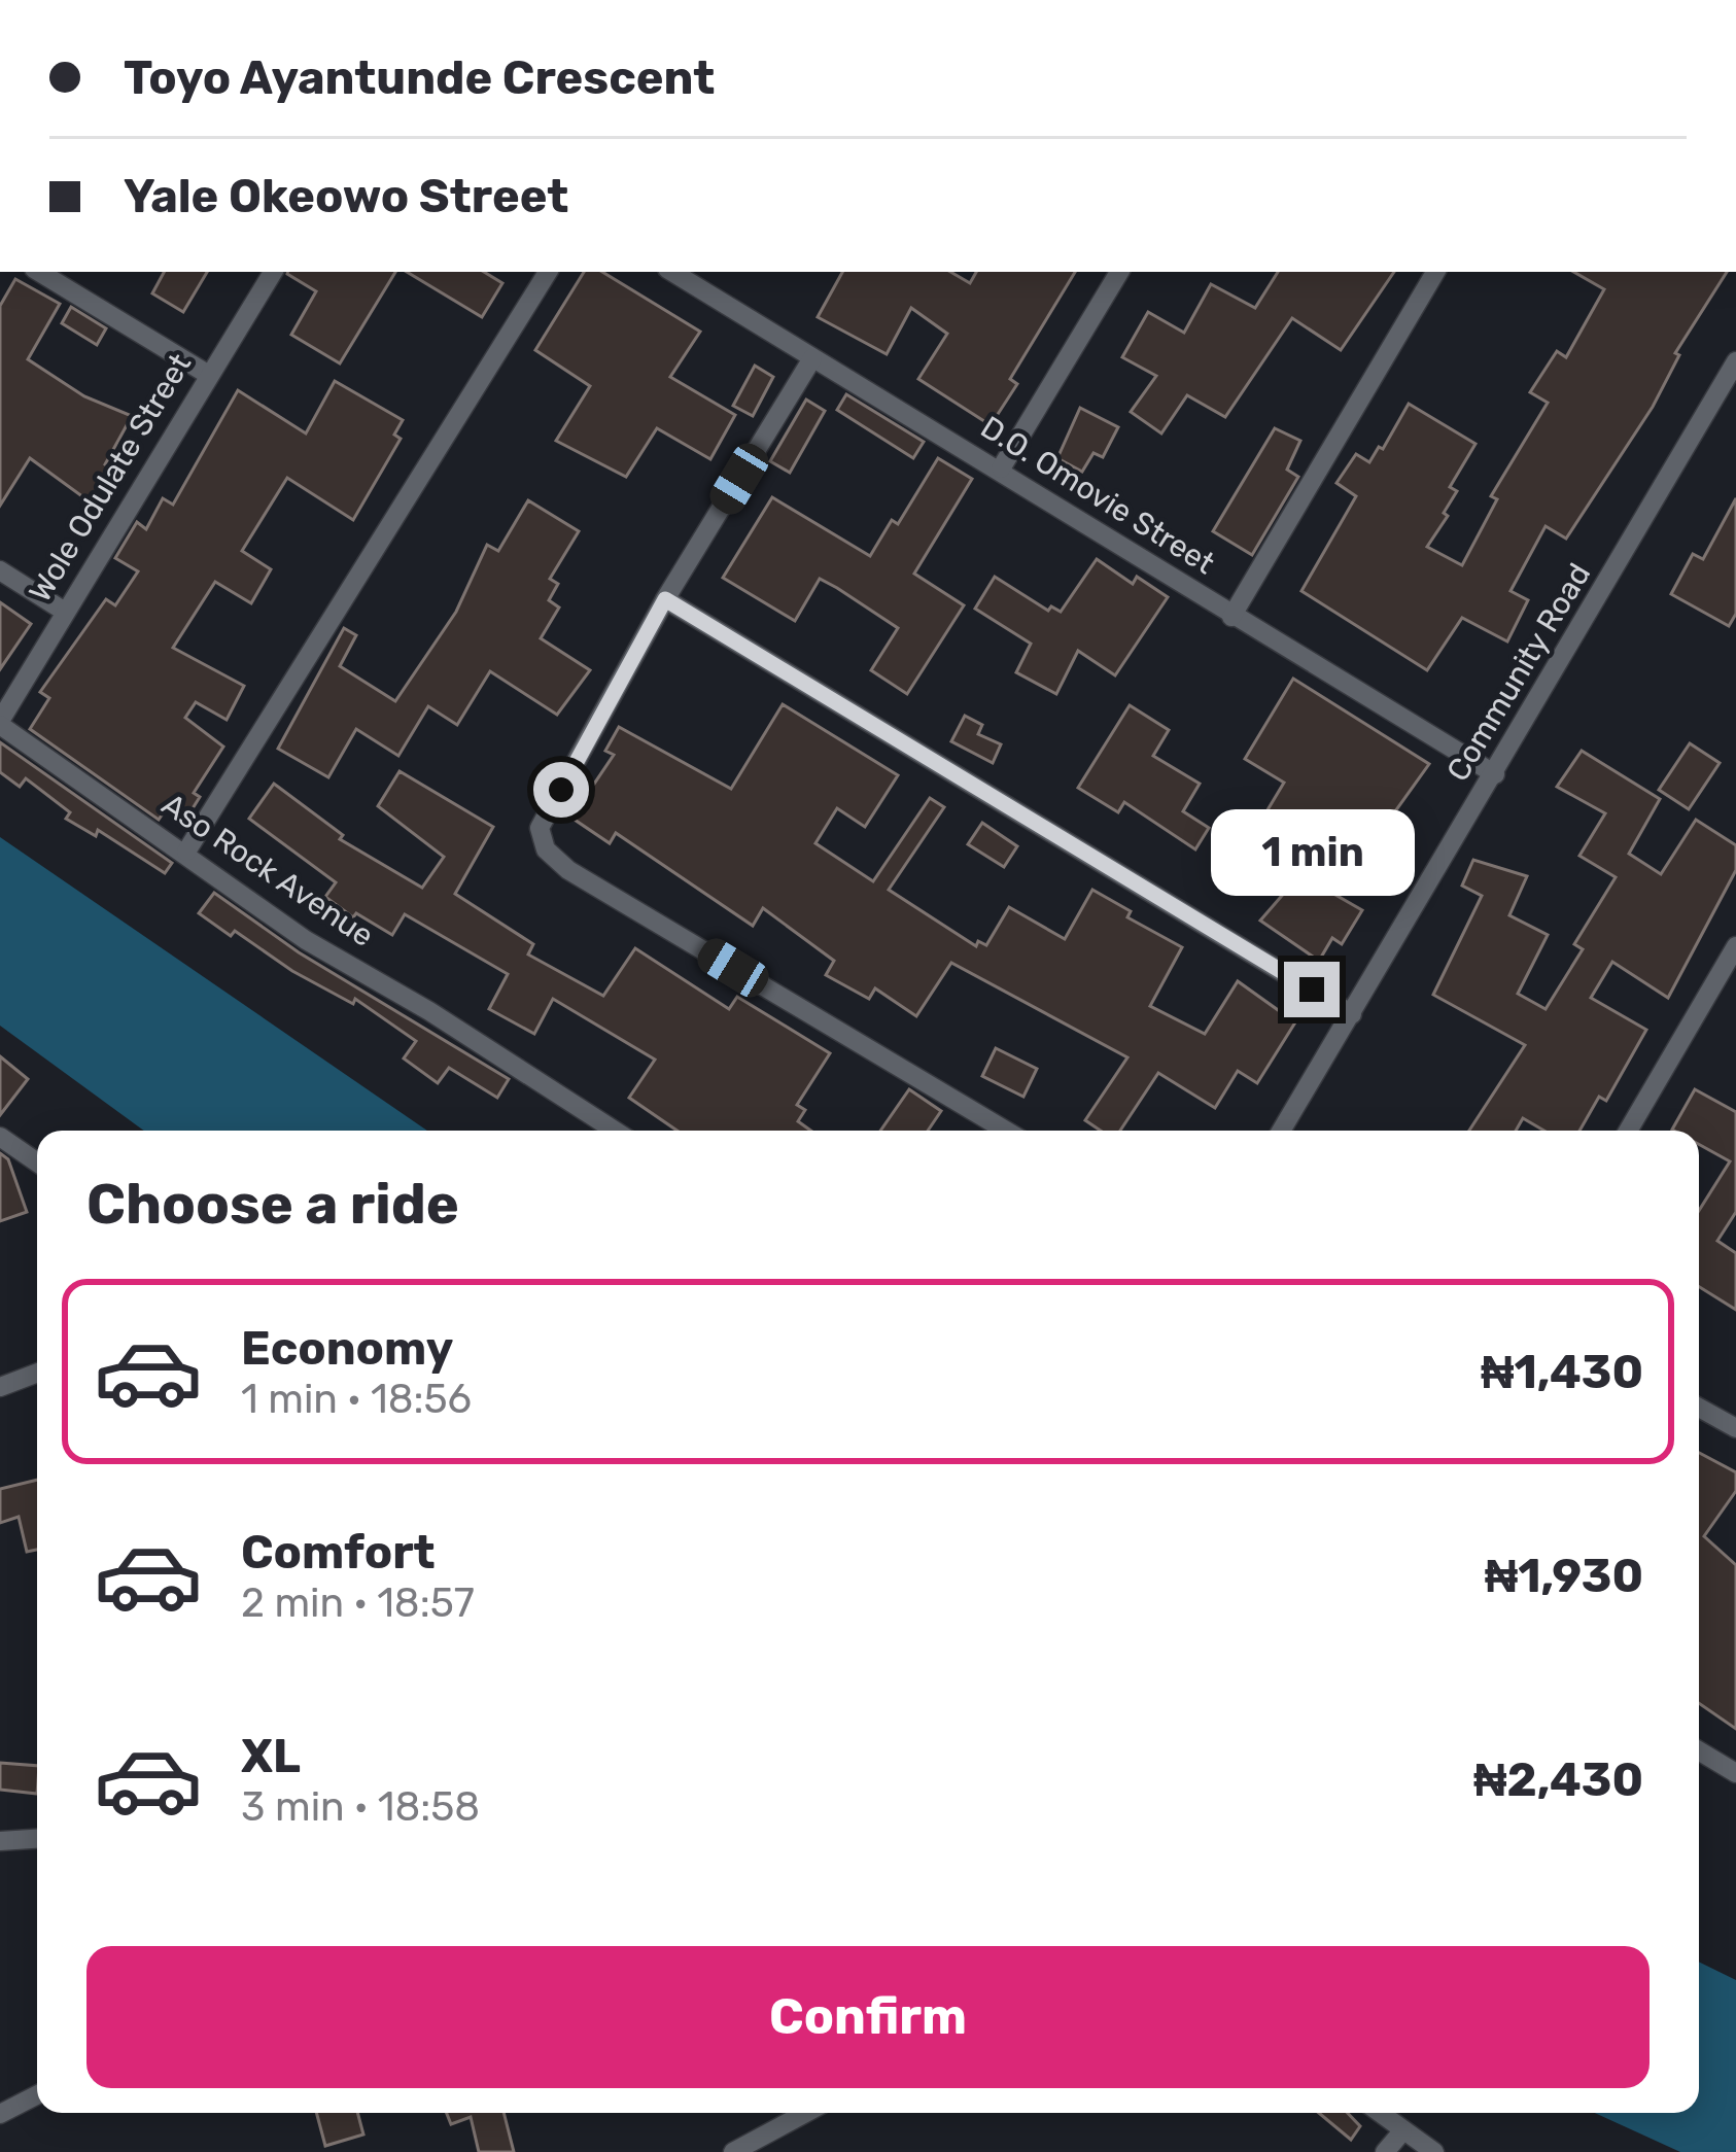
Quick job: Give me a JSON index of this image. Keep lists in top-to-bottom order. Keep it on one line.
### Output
{"streets":{"street":["Wole Odulate Street","D.O. Omovie Street","Community Road","Aso Rock Avenue"]},"crossings":[["Wole Odulate Street","Aso Rock Avenue"],["D.O. Omovie Street","Community Road"]],"page":{"banner":["Toyo Ayantunde Crescent","Yale Okeowo Street"],"bubble":"1 min","heading":"Choose a ride","list":[{"name":"Economy","note":"1 min · 18:56","value":"₦1,430"},{"name":"Comfort","note":"2 min · 18:57","value":"₦1,930"},{"name":"XL","note":"3 min · 18:58","value":"₦2,430"}],"buttons":"Confirm"}}
